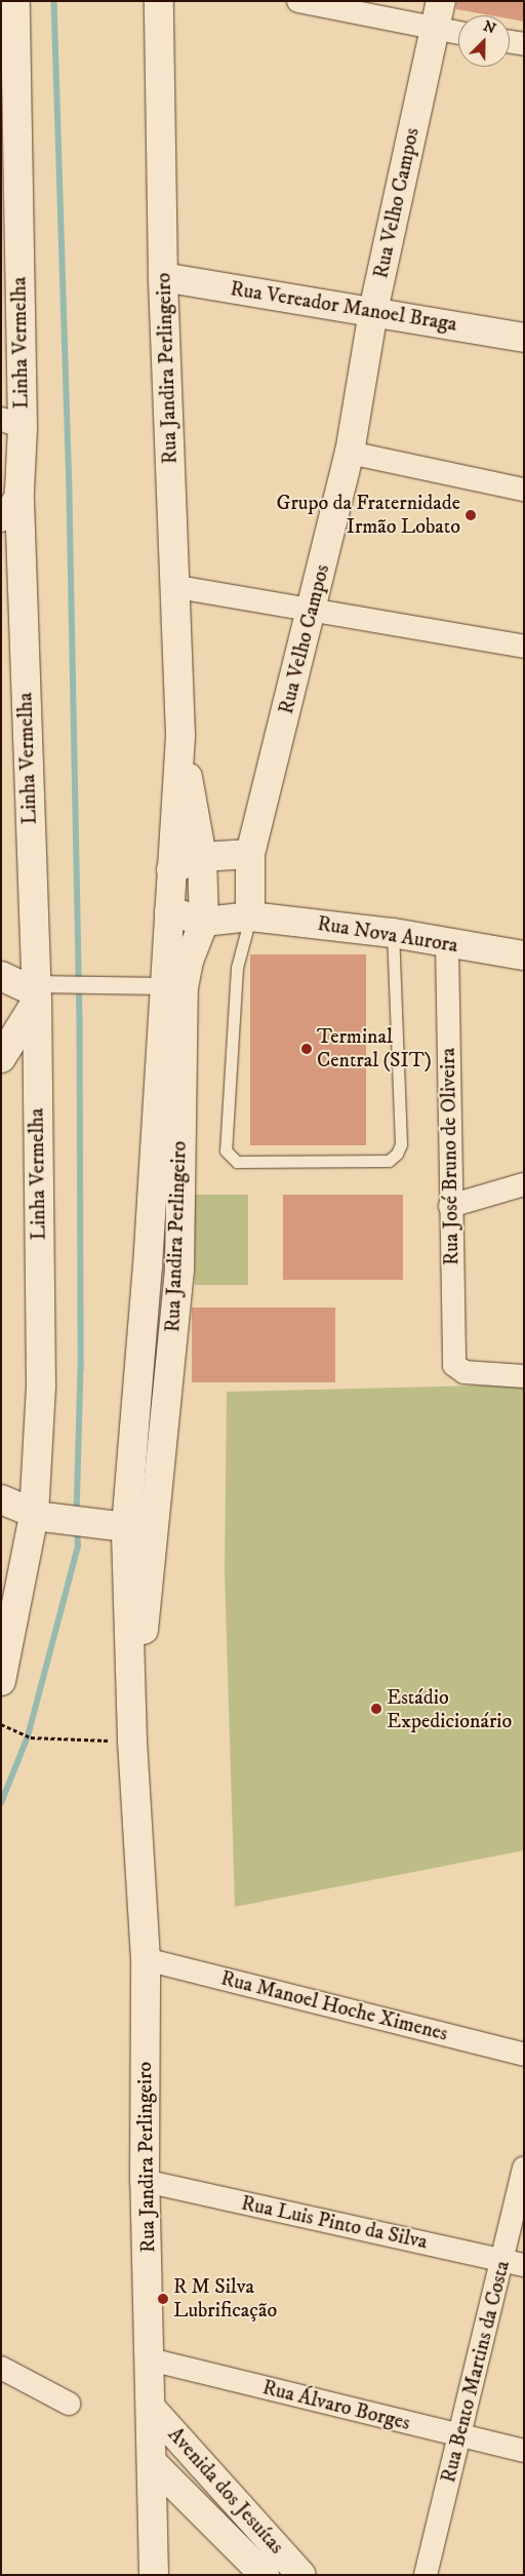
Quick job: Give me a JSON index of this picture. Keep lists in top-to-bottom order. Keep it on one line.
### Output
{"streets":{"main road":["Rua Velho Campos","Rua Vereador Manoel Braga","Linha Vermelha","Rua Jandira Perlingeiro","Rua Nova Aurora","Avenida dos Jesuítas"],"street":["Rua José Bruno de Oliveira","Rua Manoel Hoche Ximenes","Rua Luis Pinto da Silva","Rua Bento Martins da Costa","Rua Álvaro Borges"]},"crossings":[["Rua Velho Campos","Rua Vereador Manoel Braga"],["Rua Velho Campos","Rua Nova Aurora"],["Rua Vereador Manoel Braga","Rua Jandira Perlingeiro"],["Rua Jandira Perlingeiro","Rua Nova Aurora"],["Rua Jandira Perlingeiro","Rua Manoel Hoche Ximenes"],["Rua Jandira Perlingeiro","Rua Luis Pinto da Silva"],["Rua Jandira Perlingeiro","Rua Álvaro Borges"],["Rua Jandira Perlingeiro","Avenida dos Jesuítas"],["Rua Nova Aurora","Rua José Bruno de Oliveira"],["Rua Luis Pinto da Silva","Rua Bento Martins da Costa"],["Rua Bento Martins da Costa","Rua Álvaro Borges"]],"places":["Grupo da Fraternidade Irmão Lobato","Terminal Central (SIT)","Estádio Expedicionário","R M Silva Lubrificação"],"north":"top right"}
